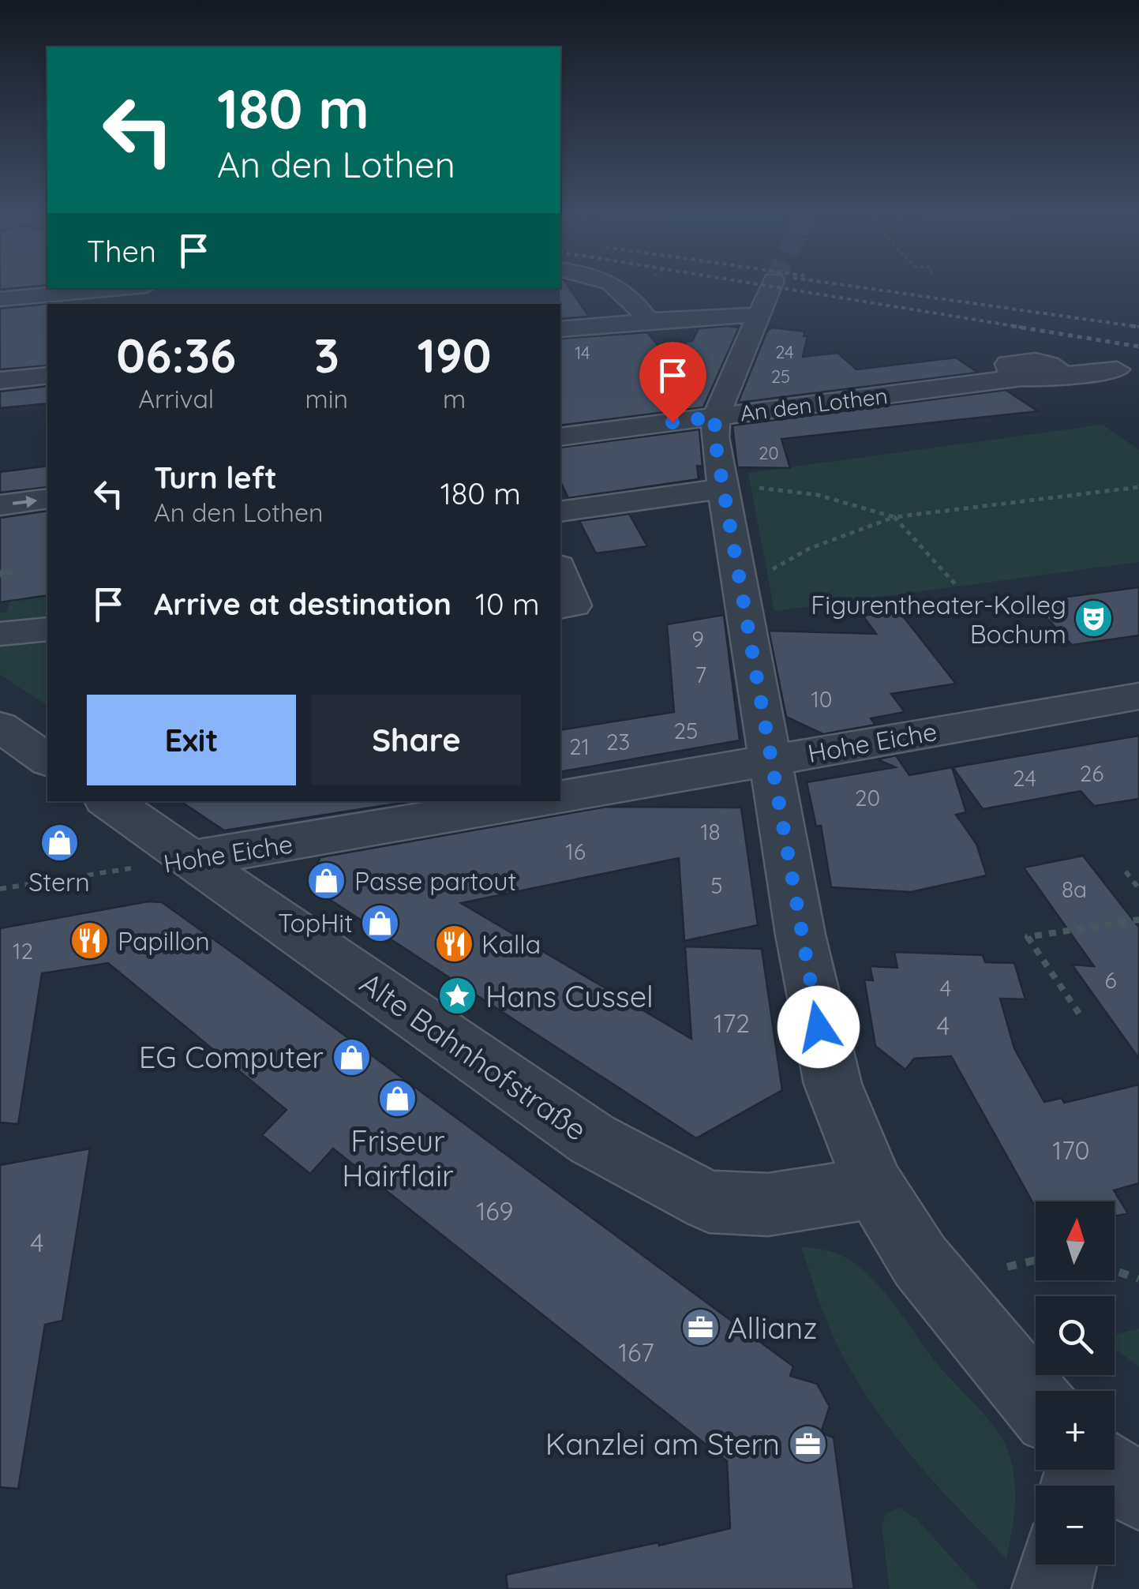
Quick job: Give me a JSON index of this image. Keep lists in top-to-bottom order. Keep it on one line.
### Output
{"streets":{"street":["An den Lothen","Hohe Eiche","Alte Bahnhofstraße"]},"crossings":[["Hohe Eiche","Alte Bahnhofstraße"]],"places":{"theatre":["Figurentheater-Kolleg Bochum"],"shop":["Stern","Passe partout","TopHit","EG Computer","Friseur Hairflair"],"restaurant":["Papillon","Kalla"],"place":["Hans Cussel"],"office":["Allianz","Kanzlei am Stern"]},"house_numbers":["24","14","25","20","9","7","10","25","23","21","26","24","20","18","16","5","8a","12","6","4","172","4","170","169","4","167"],"north":"top","page":{"turn":["180 m","An den Lothen"],"then":"Then","eta":["06:36","Arrival","3","min","190","m"],"list":[{"name":"Turn left","note":"An den Lothen","value":"180 m"},{"name":"Arrive at destination","value":"10 m"}],"buttons":["Exit","Share"],"map_buttons":["+","−"]}}
